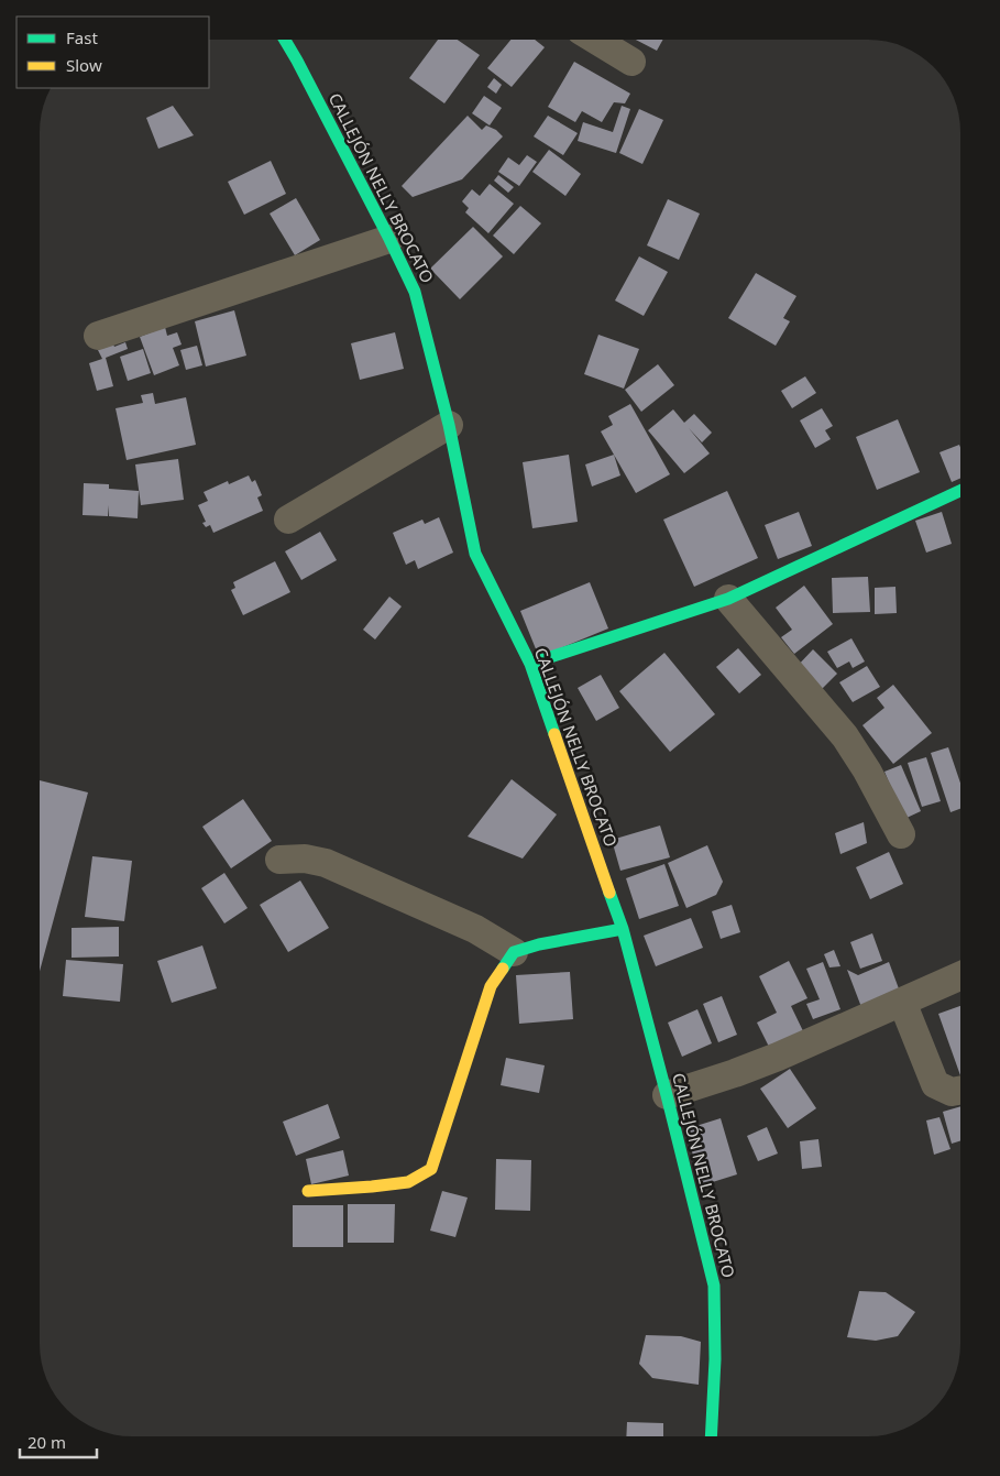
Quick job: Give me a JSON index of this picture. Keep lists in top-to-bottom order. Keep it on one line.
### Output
{"streets":{"street":["CALLEJÓN NELLY BROCATO"]},"legend":["Fast","Slow"],"scale_bar":"20 m"}
